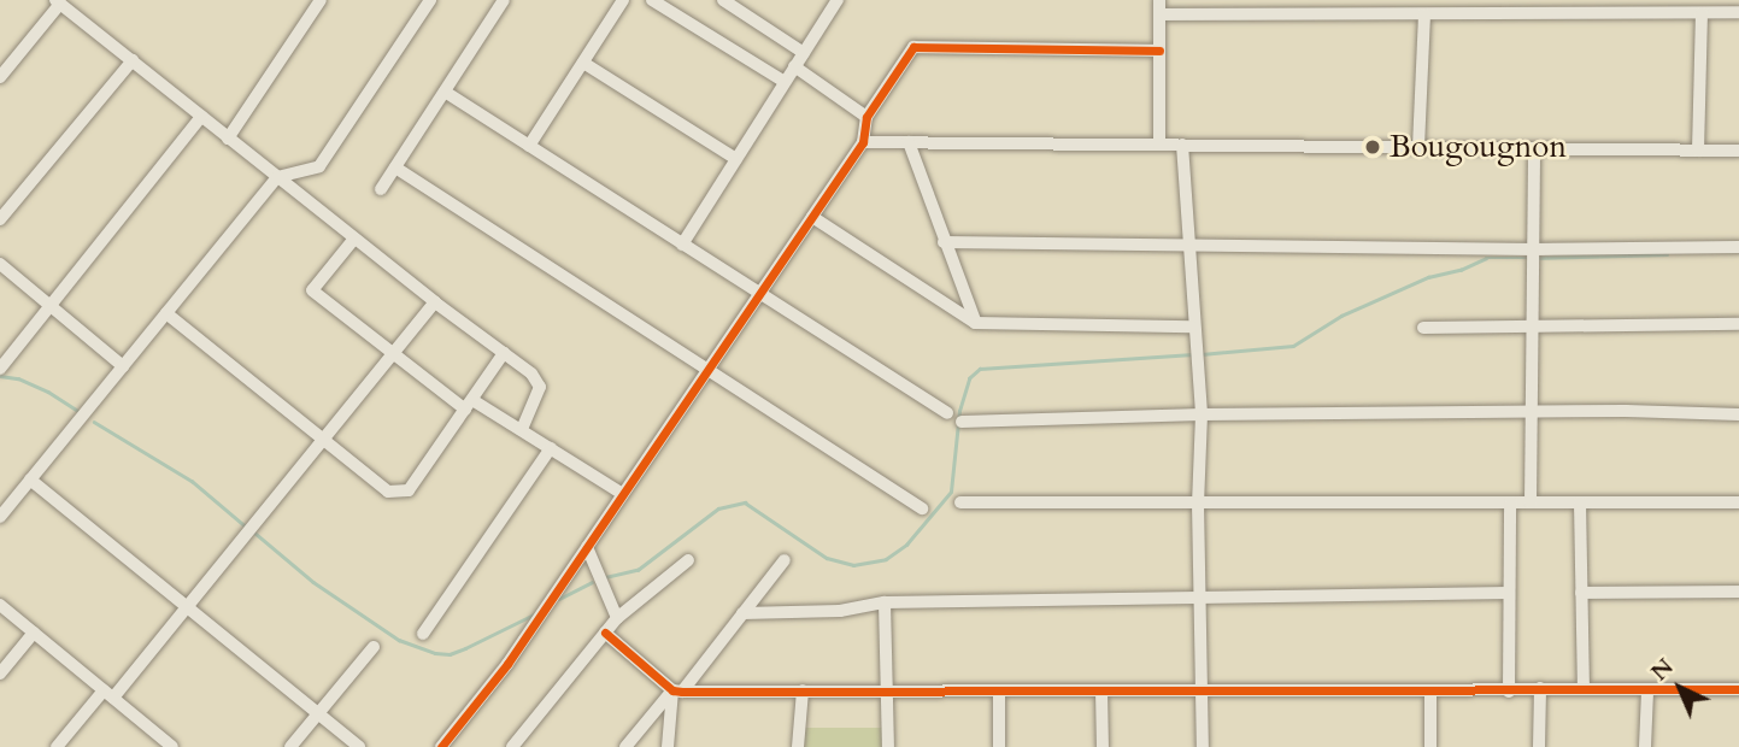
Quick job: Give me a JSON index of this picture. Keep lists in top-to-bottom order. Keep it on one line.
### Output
{"places":["Bougougnon"],"north":"top left"}
